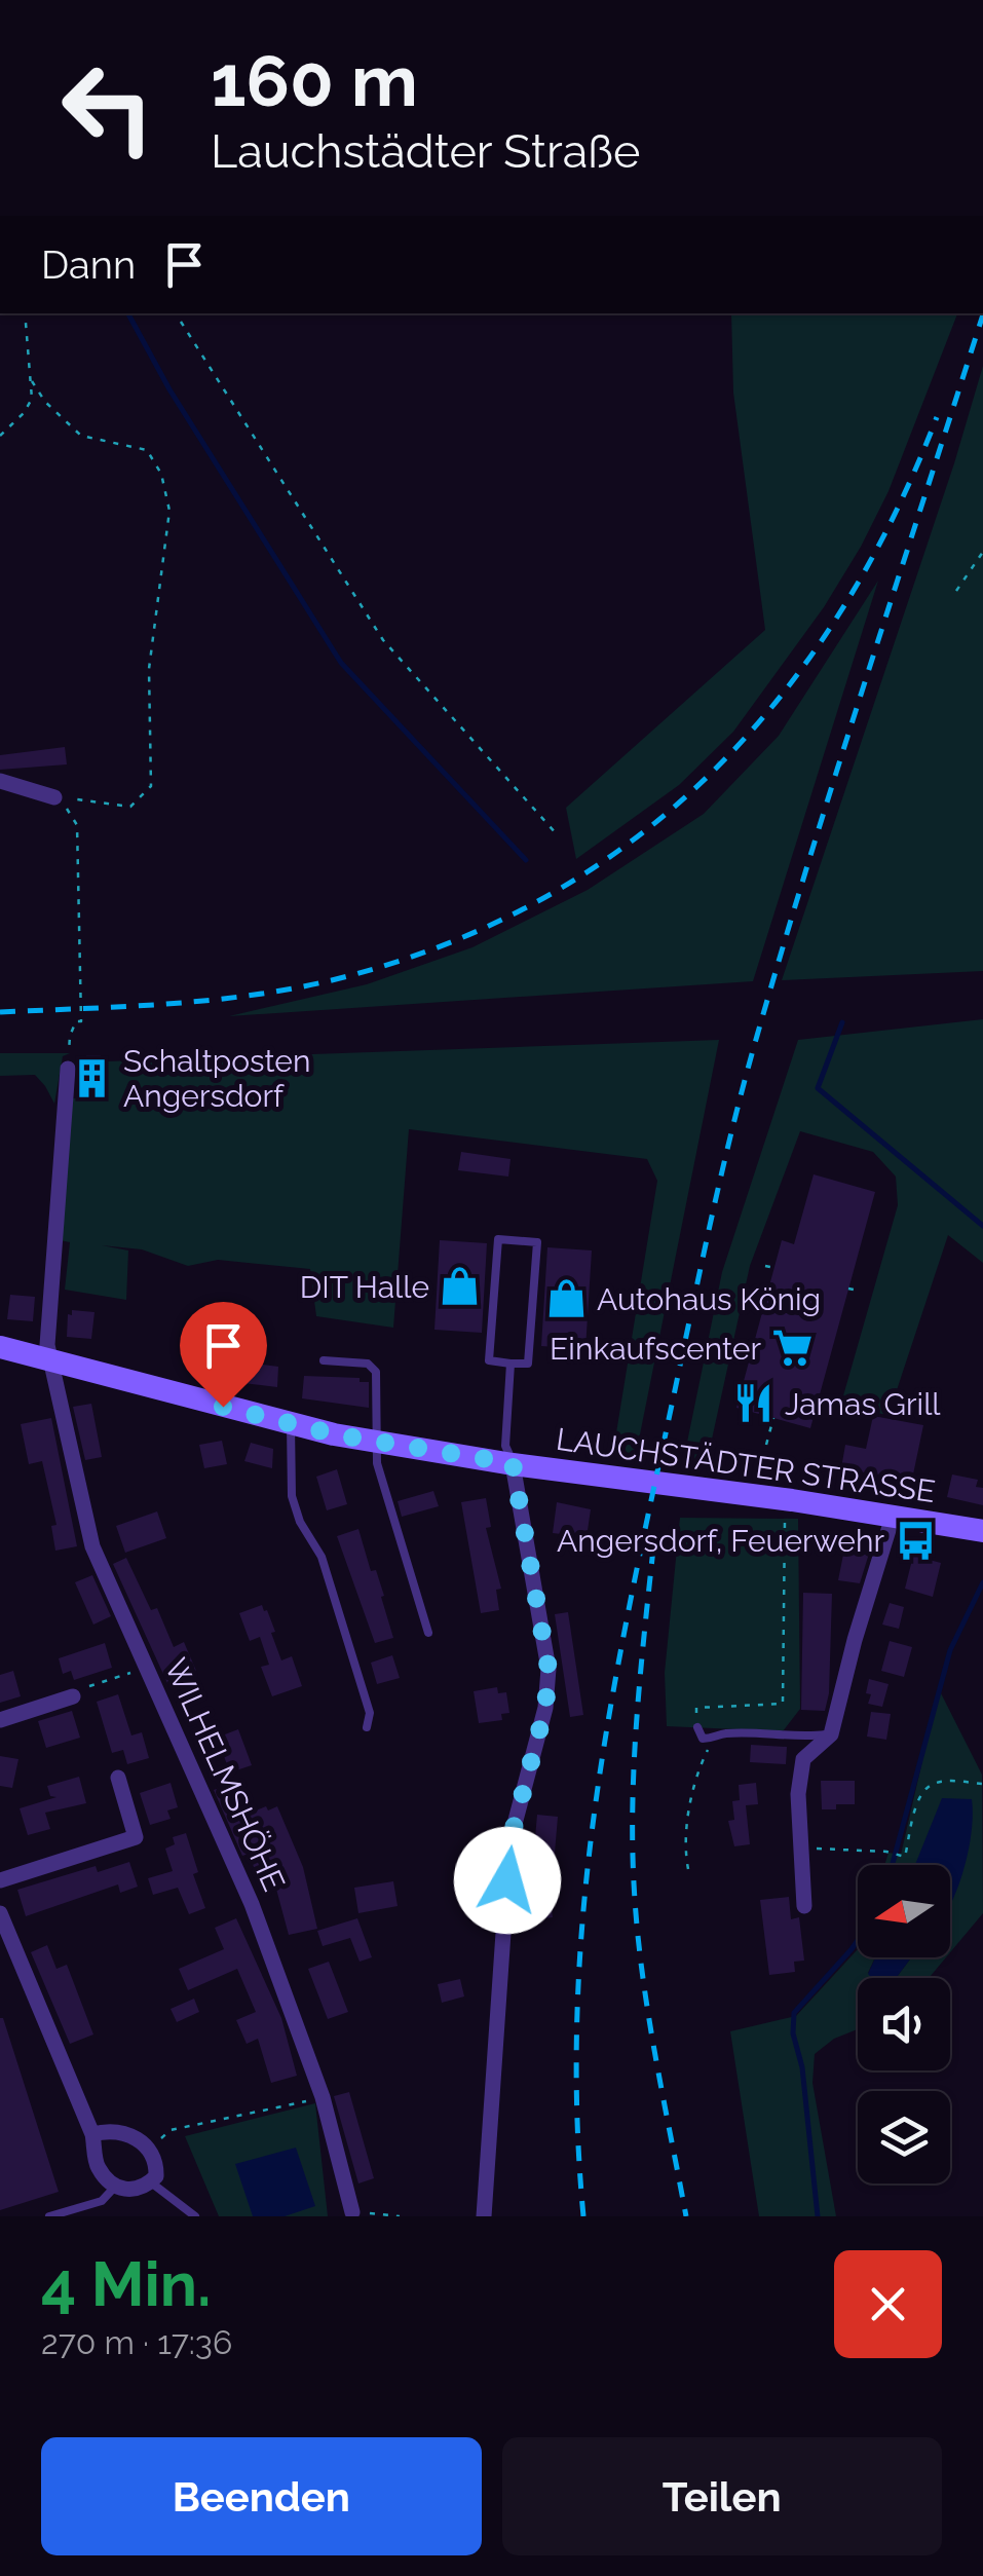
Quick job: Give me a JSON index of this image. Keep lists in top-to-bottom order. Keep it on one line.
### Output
{"streets":{"main road":["LAUCHSTÄDTER STRASSE"],"street":["WILHELMSHÖHE"]},"crossings":[["LAUCHSTÄDTER STRASSE","WILHELMSHÖHE"]],"places":{"building":["Schaltposten Angersdorf"],"shop":["DIT Halle","Autohaus König"],"supermarket":["Einkaufscenter"],"restaurant":["Jamas Grill"],"bus stop":["Angersdorf, Feuerwehr"]},"north":"left","page":{"turn":["160 m","Lauchstädter Straße"],"then":"Dann","heading":["4 Min.","270 m · 17:36"],"buttons":["Beenden","Teilen"]}}
